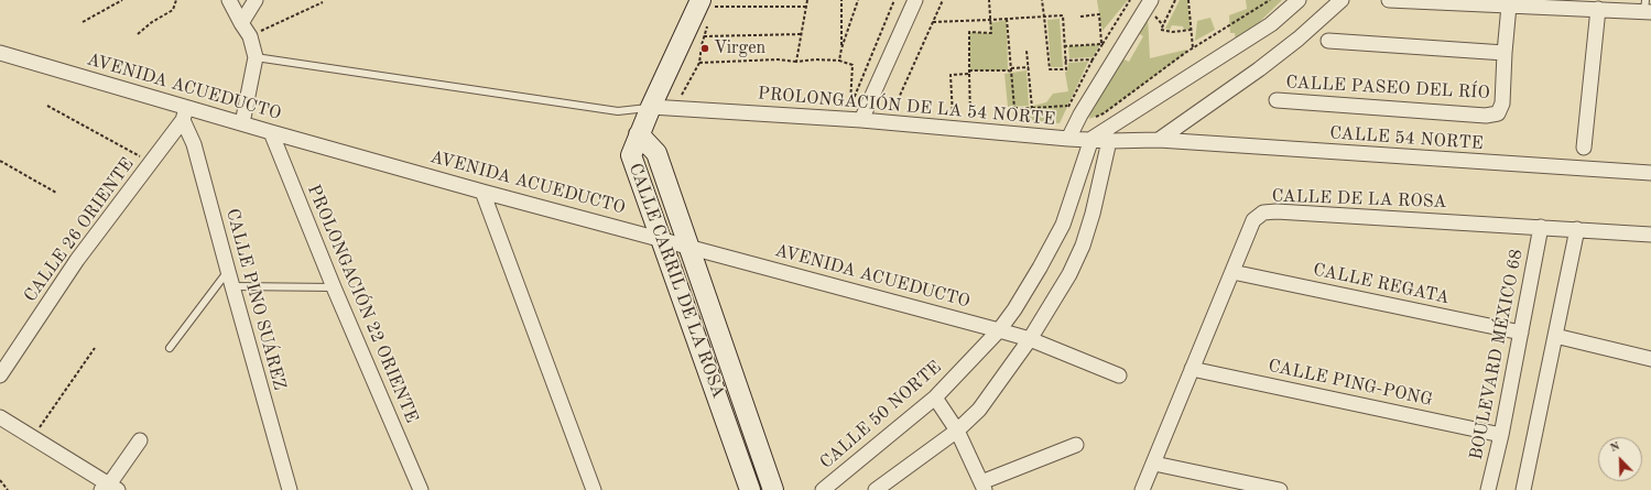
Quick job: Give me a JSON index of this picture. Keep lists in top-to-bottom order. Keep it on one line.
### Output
{"streets":{"main road":["CALLE CARRIL DE LA ROSA"],"street":["AVENIDA ACUEDUCTO","CALLE PASEO DEL RÍO","PROLONGACIÓN DE LA 54 NORTE","CALLE 54 NORTE","CALLE DE LA ROSA","CALLE 26 ORIENTE","CALLE REGATA","CALLE PINO SUÁREZ","PROLONGACIÓN 22 ORIENTE","BOULEVARD MÉXICO 68","CALLE PING-PONG","CALLE 50 NORTE"]},"crossings":[["AVENIDA ACUEDUCTO","CALLE 26 ORIENTE"],["AVENIDA ACUEDUCTO","CALLE CARRIL DE LA ROSA"],["AVENIDA ACUEDUCTO","CALLE PINO SUÁREZ"],["AVENIDA ACUEDUCTO","PROLONGACIÓN 22 ORIENTE"],["AVENIDA ACUEDUCTO","CALLE 50 NORTE"],["PROLONGACIÓN DE LA 54 NORTE","CALLE 54 NORTE"],["PROLONGACIÓN DE LA 54 NORTE","CALLE 50 NORTE"],["CALLE DE LA ROSA","CALLE REGATA"],["CALLE DE LA ROSA","BOULEVARD MÉXICO 68"],["CALLE DE LA ROSA","CALLE PING-PONG"],["CALLE 26 ORIENTE","CALLE PINO SUÁREZ"],["CALLE REGATA","BOULEVARD MÉXICO 68"],["BOULEVARD MÉXICO 68","CALLE PING-PONG"]],"places":["Virgen"],"north":"top left"}
